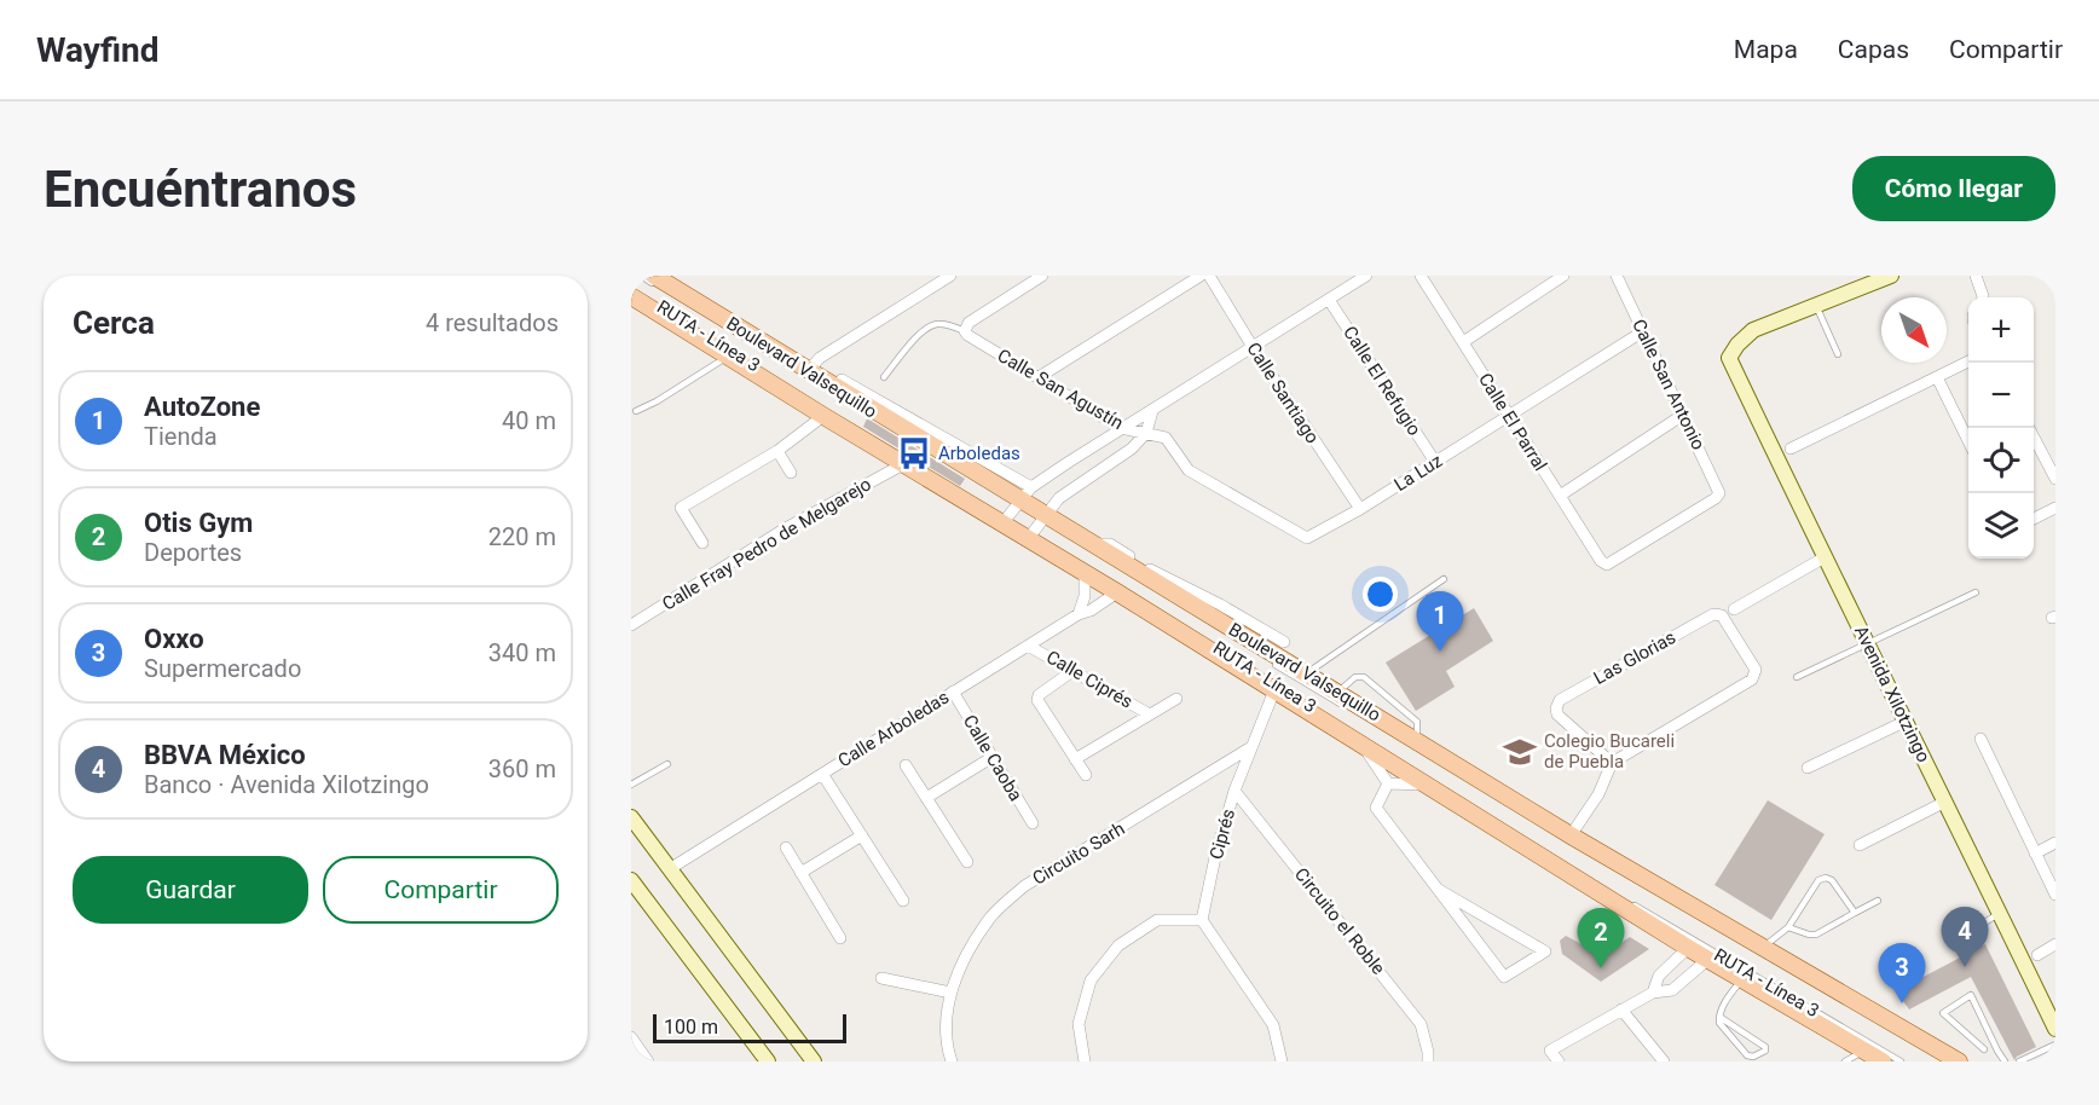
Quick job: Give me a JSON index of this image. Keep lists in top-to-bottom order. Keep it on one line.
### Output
{"streets":{"main road":["Boulevard Valsequillo"],"street":["Calle El Refugio","Calle San Antonio","Calle San Agustín","Calle Santiago","Calle El Parral","La Luz","Calle Fray Pedro de Melgarejo","Las Glorias","Calle Ciprés","Avenida Xilotzingo","Calle Arboledas","Calle Caoba","Ciprés","Circuito Sarh","Circuito el Roble"],"lane":["RUTA - Línea 3"]},"crossings":[["RUTA - Línea 3","Boulevard Valsequillo"],["Boulevard Valsequillo","Calle Fray Pedro de Melgarejo"],["Boulevard Valsequillo","Calle Arboledas"],["Calle El Refugio","La Luz"],["Calle San Antonio","Calle El Parral"],["Calle San Antonio","La Luz"],["Calle San Agustín","La Luz"],["Calle Santiago","La Luz"],["Calle El Parral","La Luz"],["Calle Ciprés","Calle Arboledas"],["Calle Arboledas","Calle Caoba"],["Ciprés","Circuito Sarh"],["Ciprés","Circuito el Roble"]],"places":{"bus stop":["Arboledas"],"school or university":["Colegio Bucareli de Puebla"]},"scale_bar":"100 m","north":"bottom right","page":{"header":"Wayfind","nav":["Mapa","Capas","Compartir"],"buttons":["Cómo llegar",["Guardar","Compartir"]],"title":"Encuéntranos","heading":["Cerca","4 resultados"],"map_buttons":["+","−"],"list":[{"mark":"1","name":"AutoZone","note":"Tienda","value":"40 m"},{"mark":"2","name":"Otis Gym","note":"Deportes","value":"220 m"},{"mark":"3","name":"Oxxo","note":"Supermercado","value":"340 m"},{"mark":"4","name":"BBVA México","note":"Banco · Avenida Xilotzingo","value":"360 m"}],"pins":["1","4","2","3"],"scale":"100 m"}}
